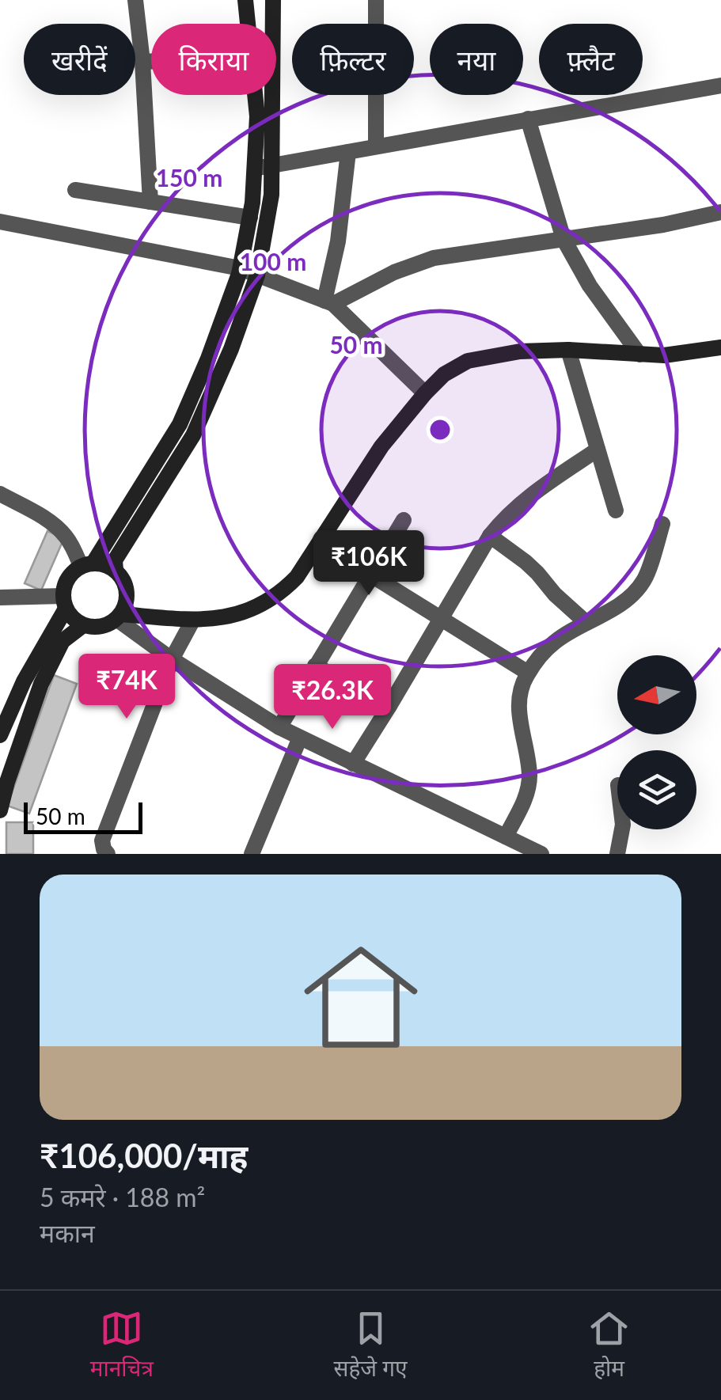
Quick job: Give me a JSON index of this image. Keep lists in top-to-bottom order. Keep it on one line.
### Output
{"scale_bar":"50 m","north":"left","page":{"chip":["खरीदें","किराया","फ़िल्टर","नया","फ़्लैट"],"price":["₹106K","₹74K","₹26.3K"],"scale":"50 m","list":[{"name":"₹106,000/माह","note":"5 कमरे · 188 m² · मकान"}],"tabs":["मानचित्र","सहेजे गए","होम"]},"rings":["150 m","100 m","50 m"]}
